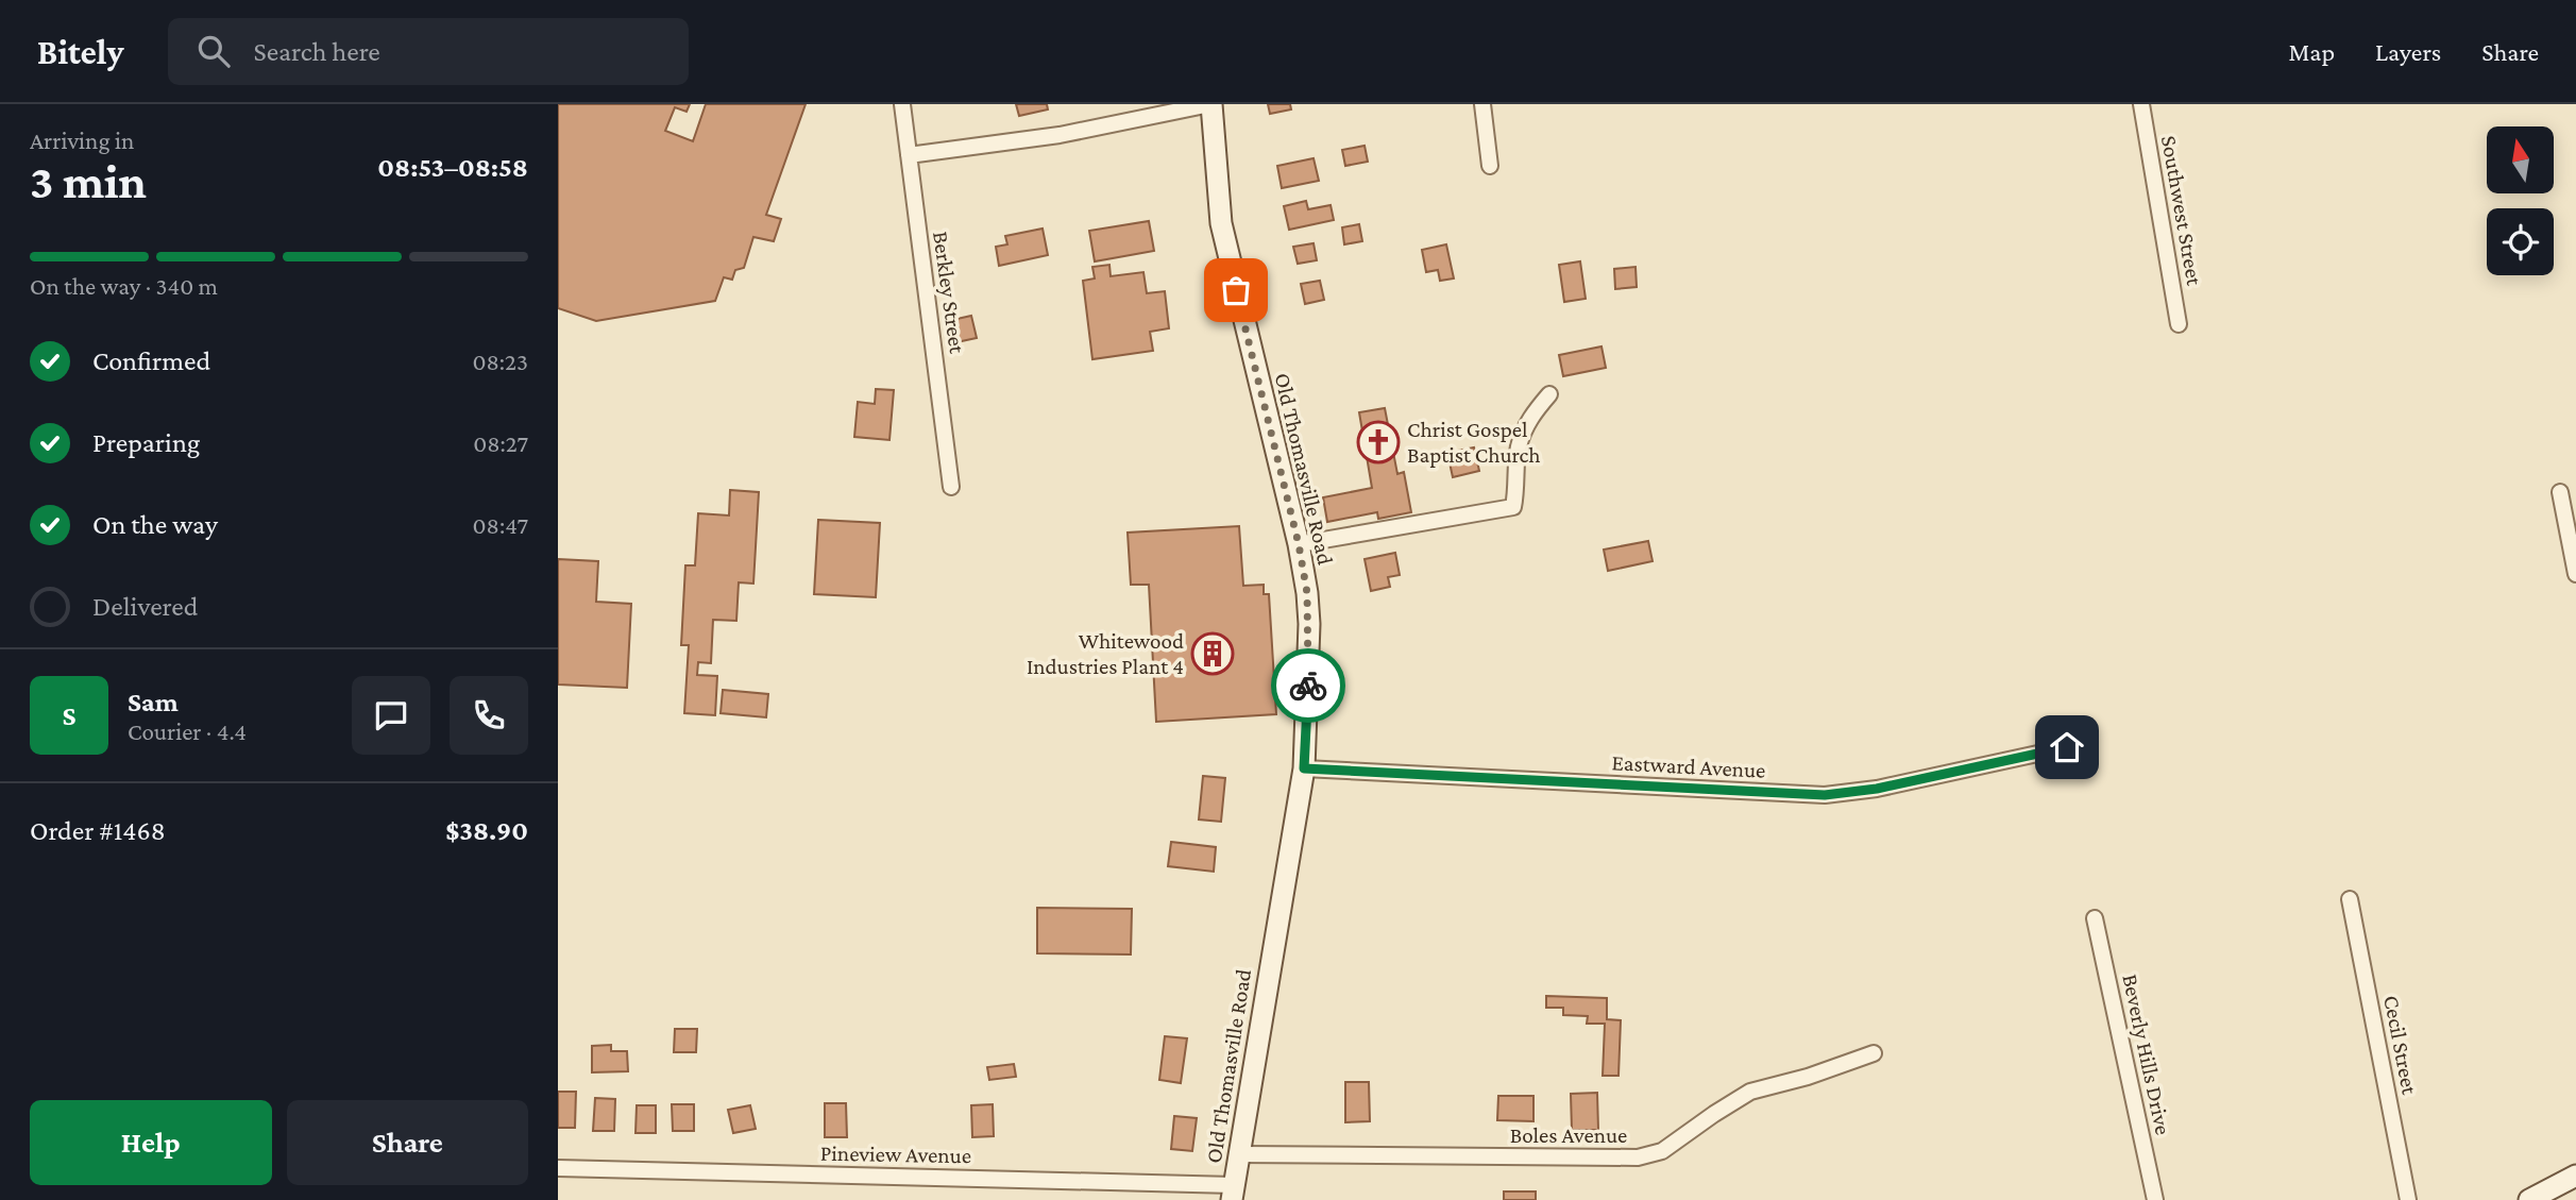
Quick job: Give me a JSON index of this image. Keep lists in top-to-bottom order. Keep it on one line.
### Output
{"streets":{"street":["Southwest Street","Berkley Street","Old Thomasville Road","Eastward Avenue","Cecil Street","Beverly Hills Drive","Boles Avenue","Pineview Avenue"]},"crossings":[["Old Thomasville Road","Eastward Avenue"],["Old Thomasville Road","Boles Avenue"],["Old Thomasville Road","Pineview Avenue"]],"places":{"church":["Christ Gospel Baptist Church"],"building":["Whitewood Industries Plant 4"]},"north":"top","page":{"header":"Bitely","search":"Search here","nav":["Map","Layers","Share"],"heading":["3 min","Arriving in","08:53–08:58"],"panel":["Sam","Courier · 4.4","Order #1468","$38.90"],"bar":"On the way · 340 m","list":[["Confirmed","08:23"],["Preparing","08:27"],["On the way","08:47"],"Delivered"],"round":"S","buttons":["Help","Share"]}}
